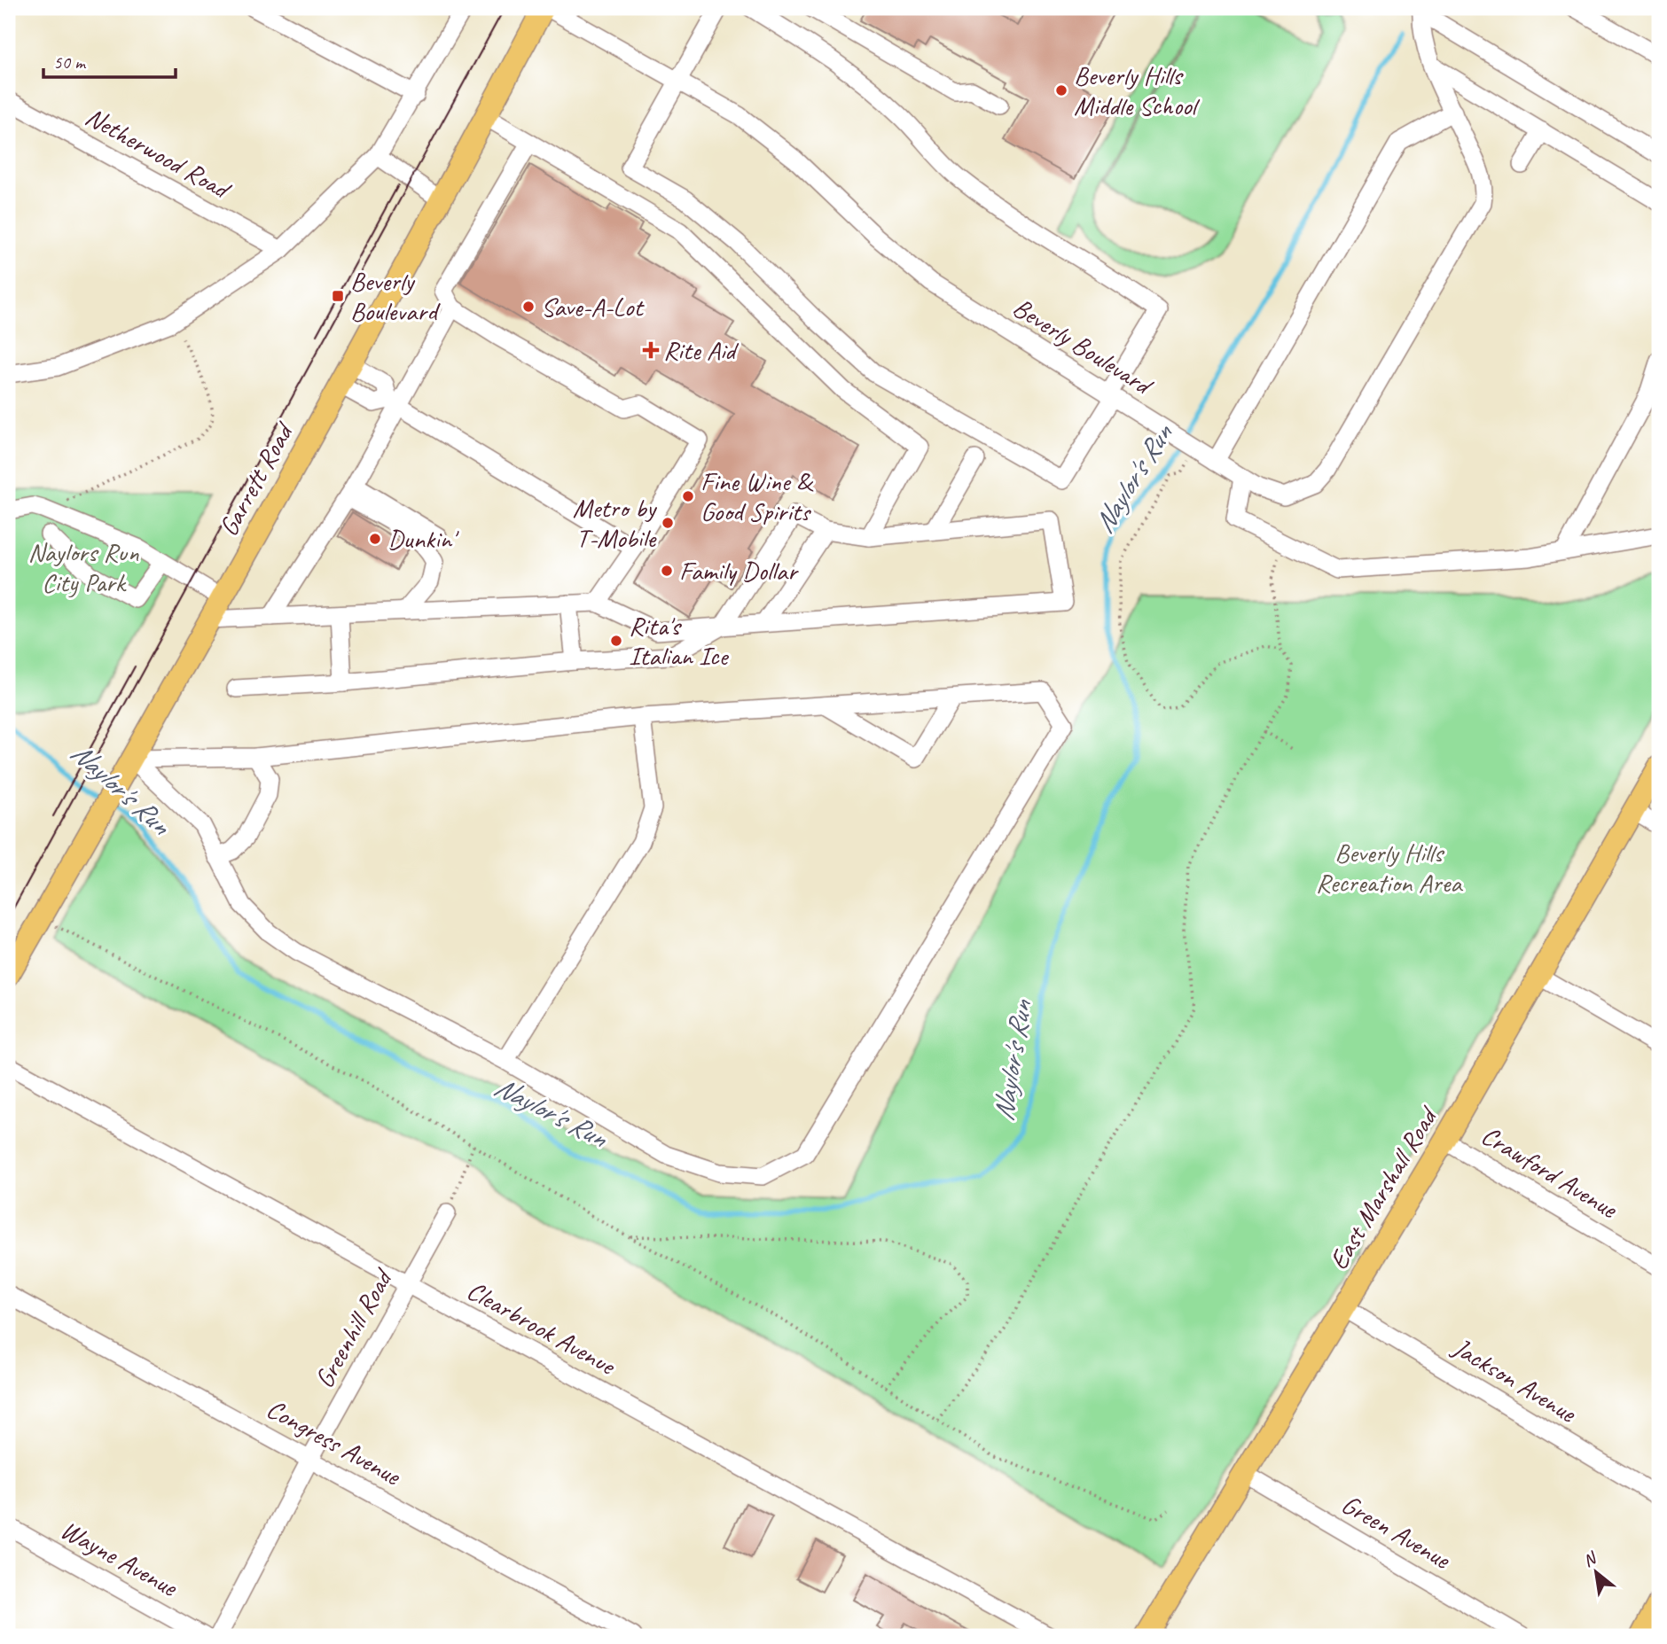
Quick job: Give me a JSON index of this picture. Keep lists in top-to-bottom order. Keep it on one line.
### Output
{"streets":{"main road":["Garrett Road","East Marshall Road"],"street":["Netherwood Road","Beverly Boulevard","Crawford Avenue","Clearbrook Avenue","Greenhill Road","Jackson Avenue","Congress Avenue","Green Avenue","Wayne Avenue"]},"crossings":[["Beverly Boulevard","Garrett Road"],["Crawford Avenue","East Marshall Road"],["East Marshall Road","Jackson Avenue"],["East Marshall Road","Green Avenue"],["Clearbrook Avenue","Greenhill Road"],["Greenhill Road","Congress Avenue"]],"water":["Naylor's Run"],"parks":["Naylors Run City Park","Beverly Hills Recreation Area"],"places":{"other":["Beverly Hills Middle School","Save-A-Lot","Fine Wine & Good Spirits","Metro by T-Mobile","Dunkin'","Family Dollar","Rita's Italian Ice"],"transit":["Beverly Boulevard"],"health":["Rite Aid"]},"scale_bar":"50 m","north":"top left"}
